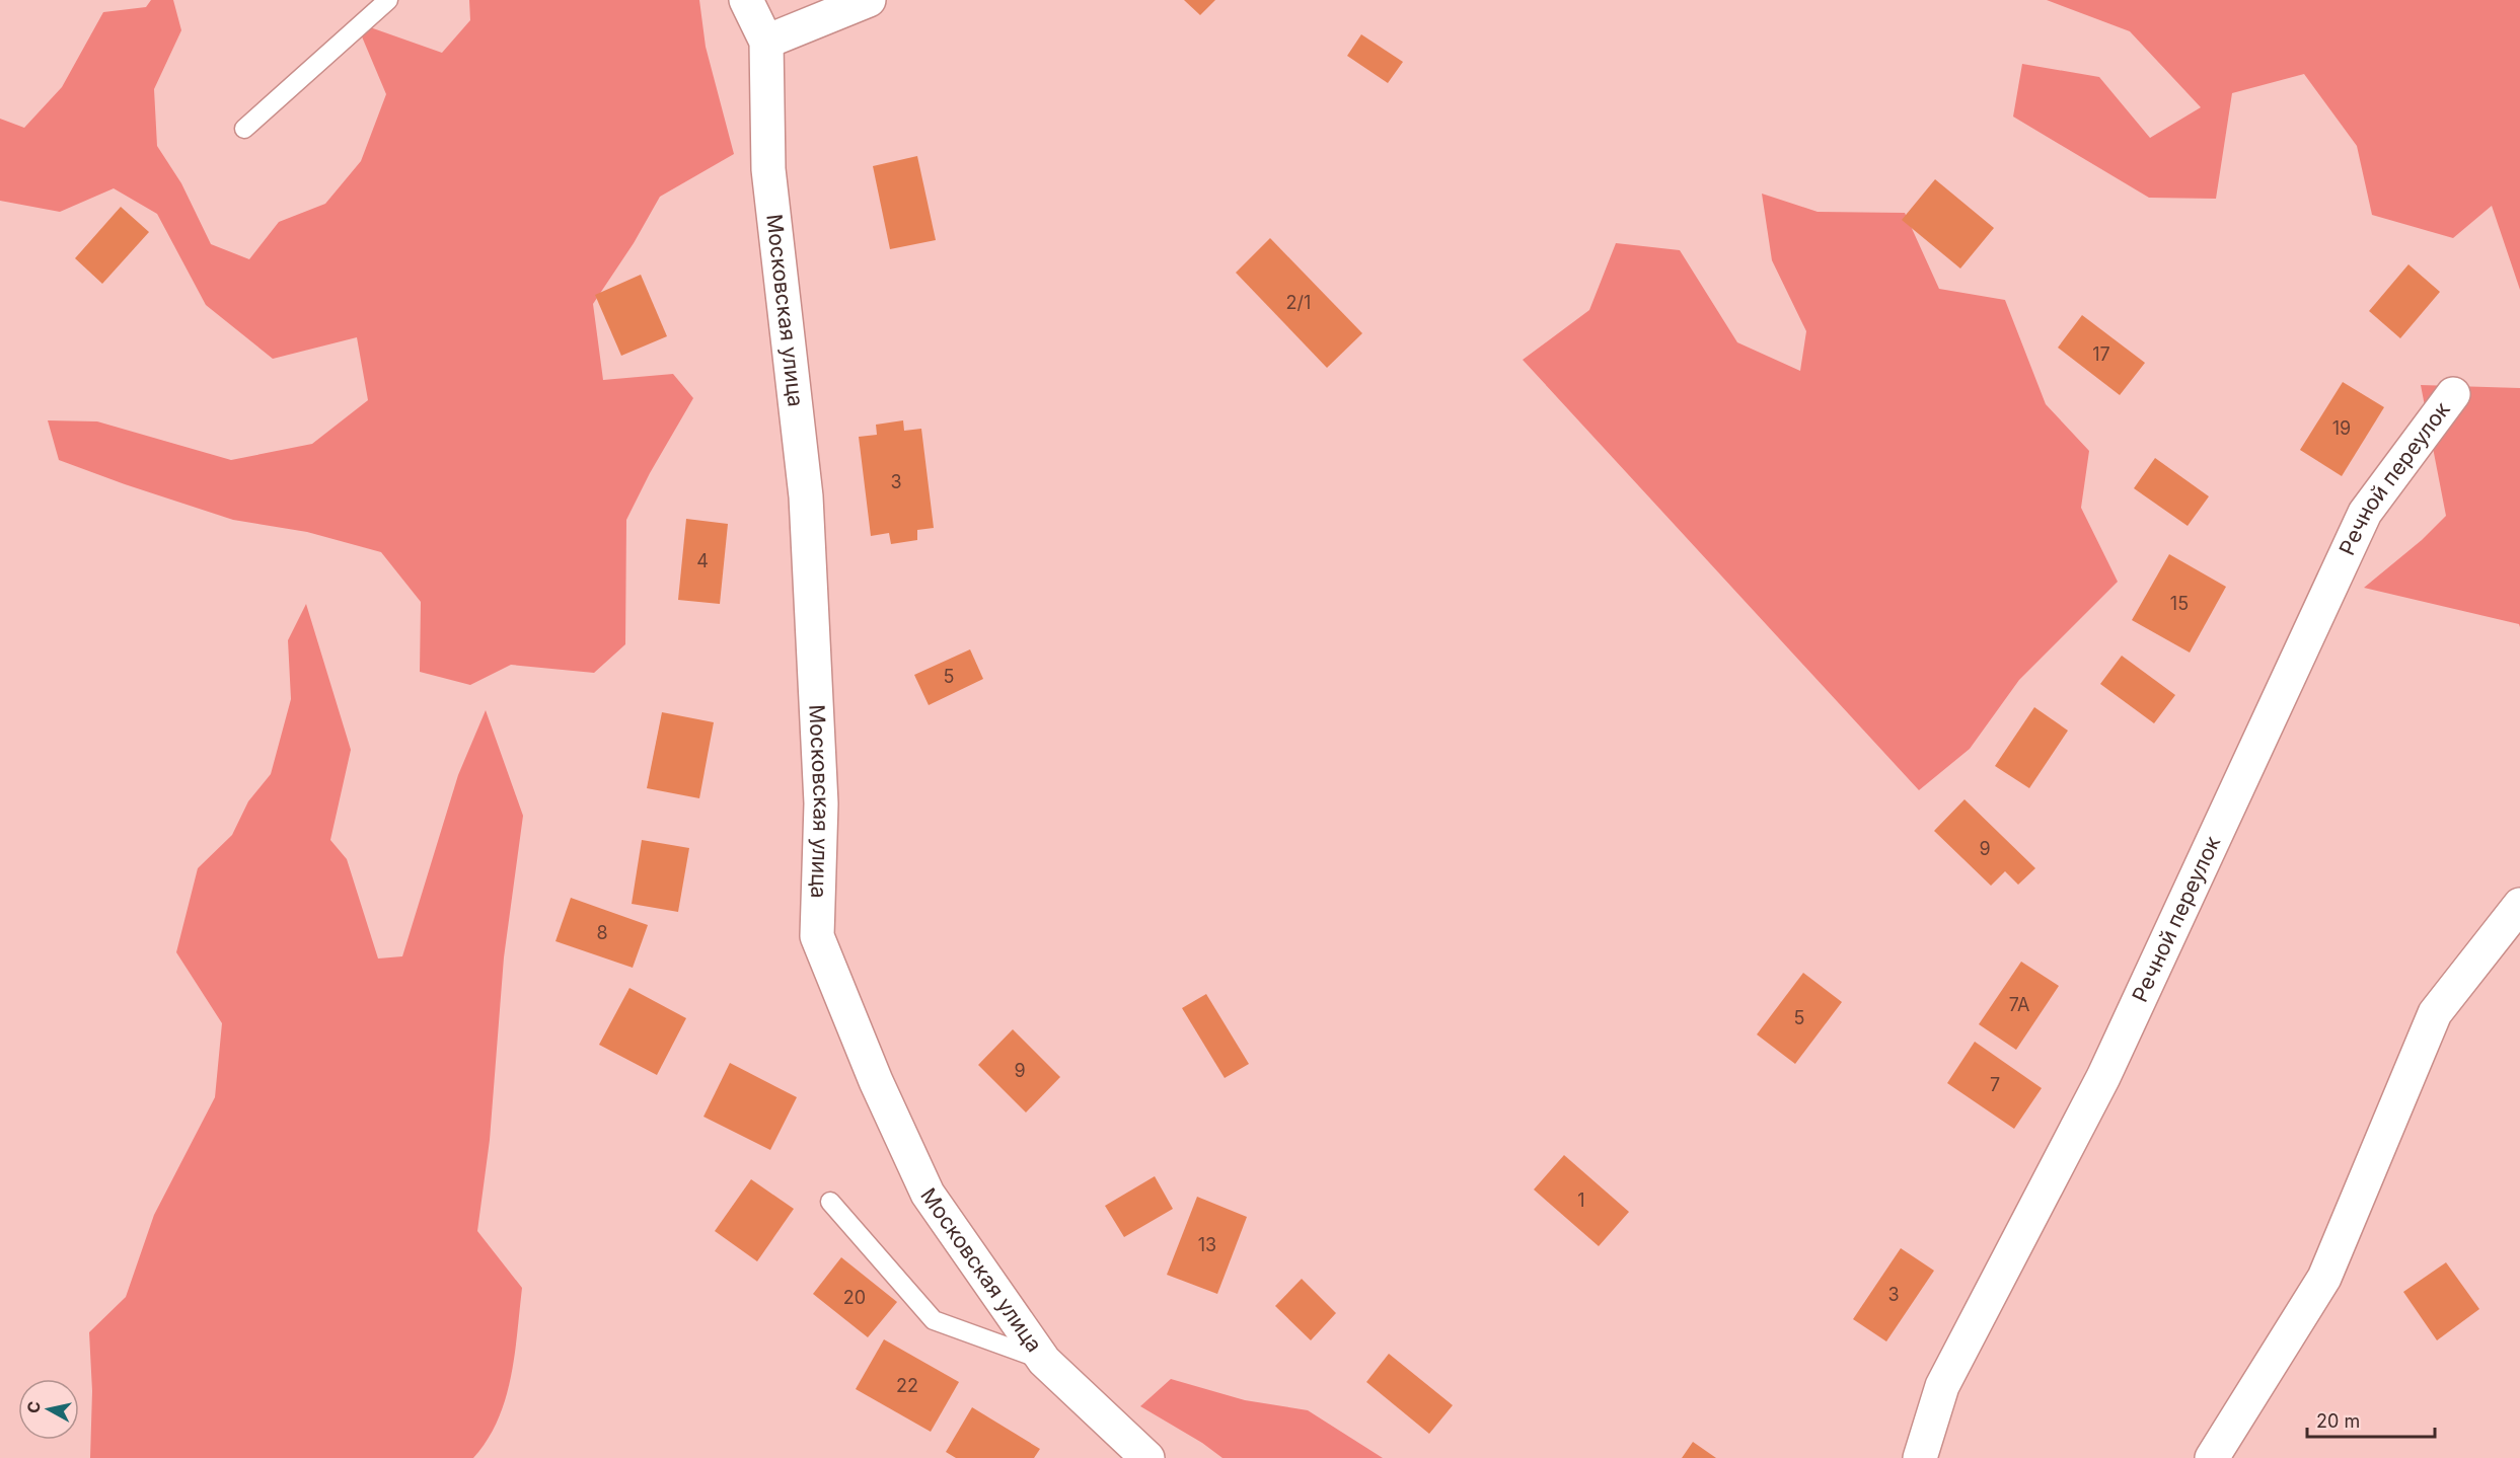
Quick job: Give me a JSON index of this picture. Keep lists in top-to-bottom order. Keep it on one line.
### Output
{"streets":{"street":["Московская улица","Речной переулок"]},"house_numbers":["2/1","17","19","3","4","15","5","9","8","7А","5","9","7","1","13","3","20","22"],"scale_bar":"20 m","north":"left"}
